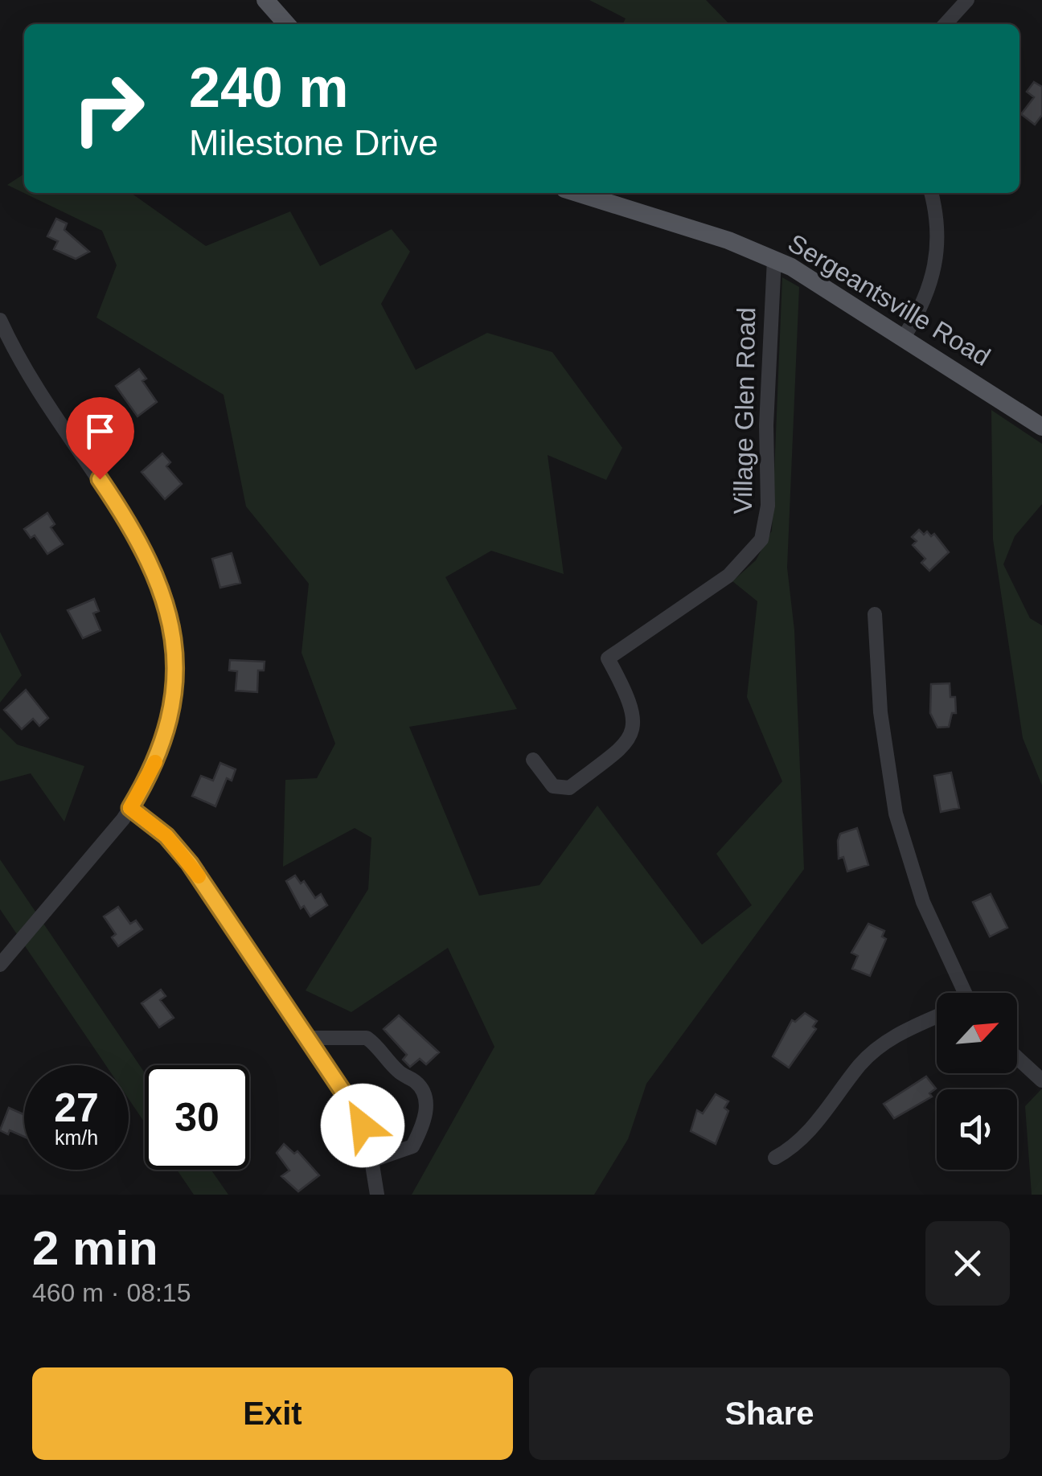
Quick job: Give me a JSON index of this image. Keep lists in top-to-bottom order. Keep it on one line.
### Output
{"streets":{"main road":["Sergeantsville Road"],"street":["Village Glen Road"]},"crossings":[["Sergeantsville Road","Village Glen Road"]],"north":"top right","page":{"turn":["240 m","Milestone Drive"],"speed":"27 km/h","limit":"30","heading":["2 min","460 m · 08:15"],"buttons":["Exit","Share"]}}
